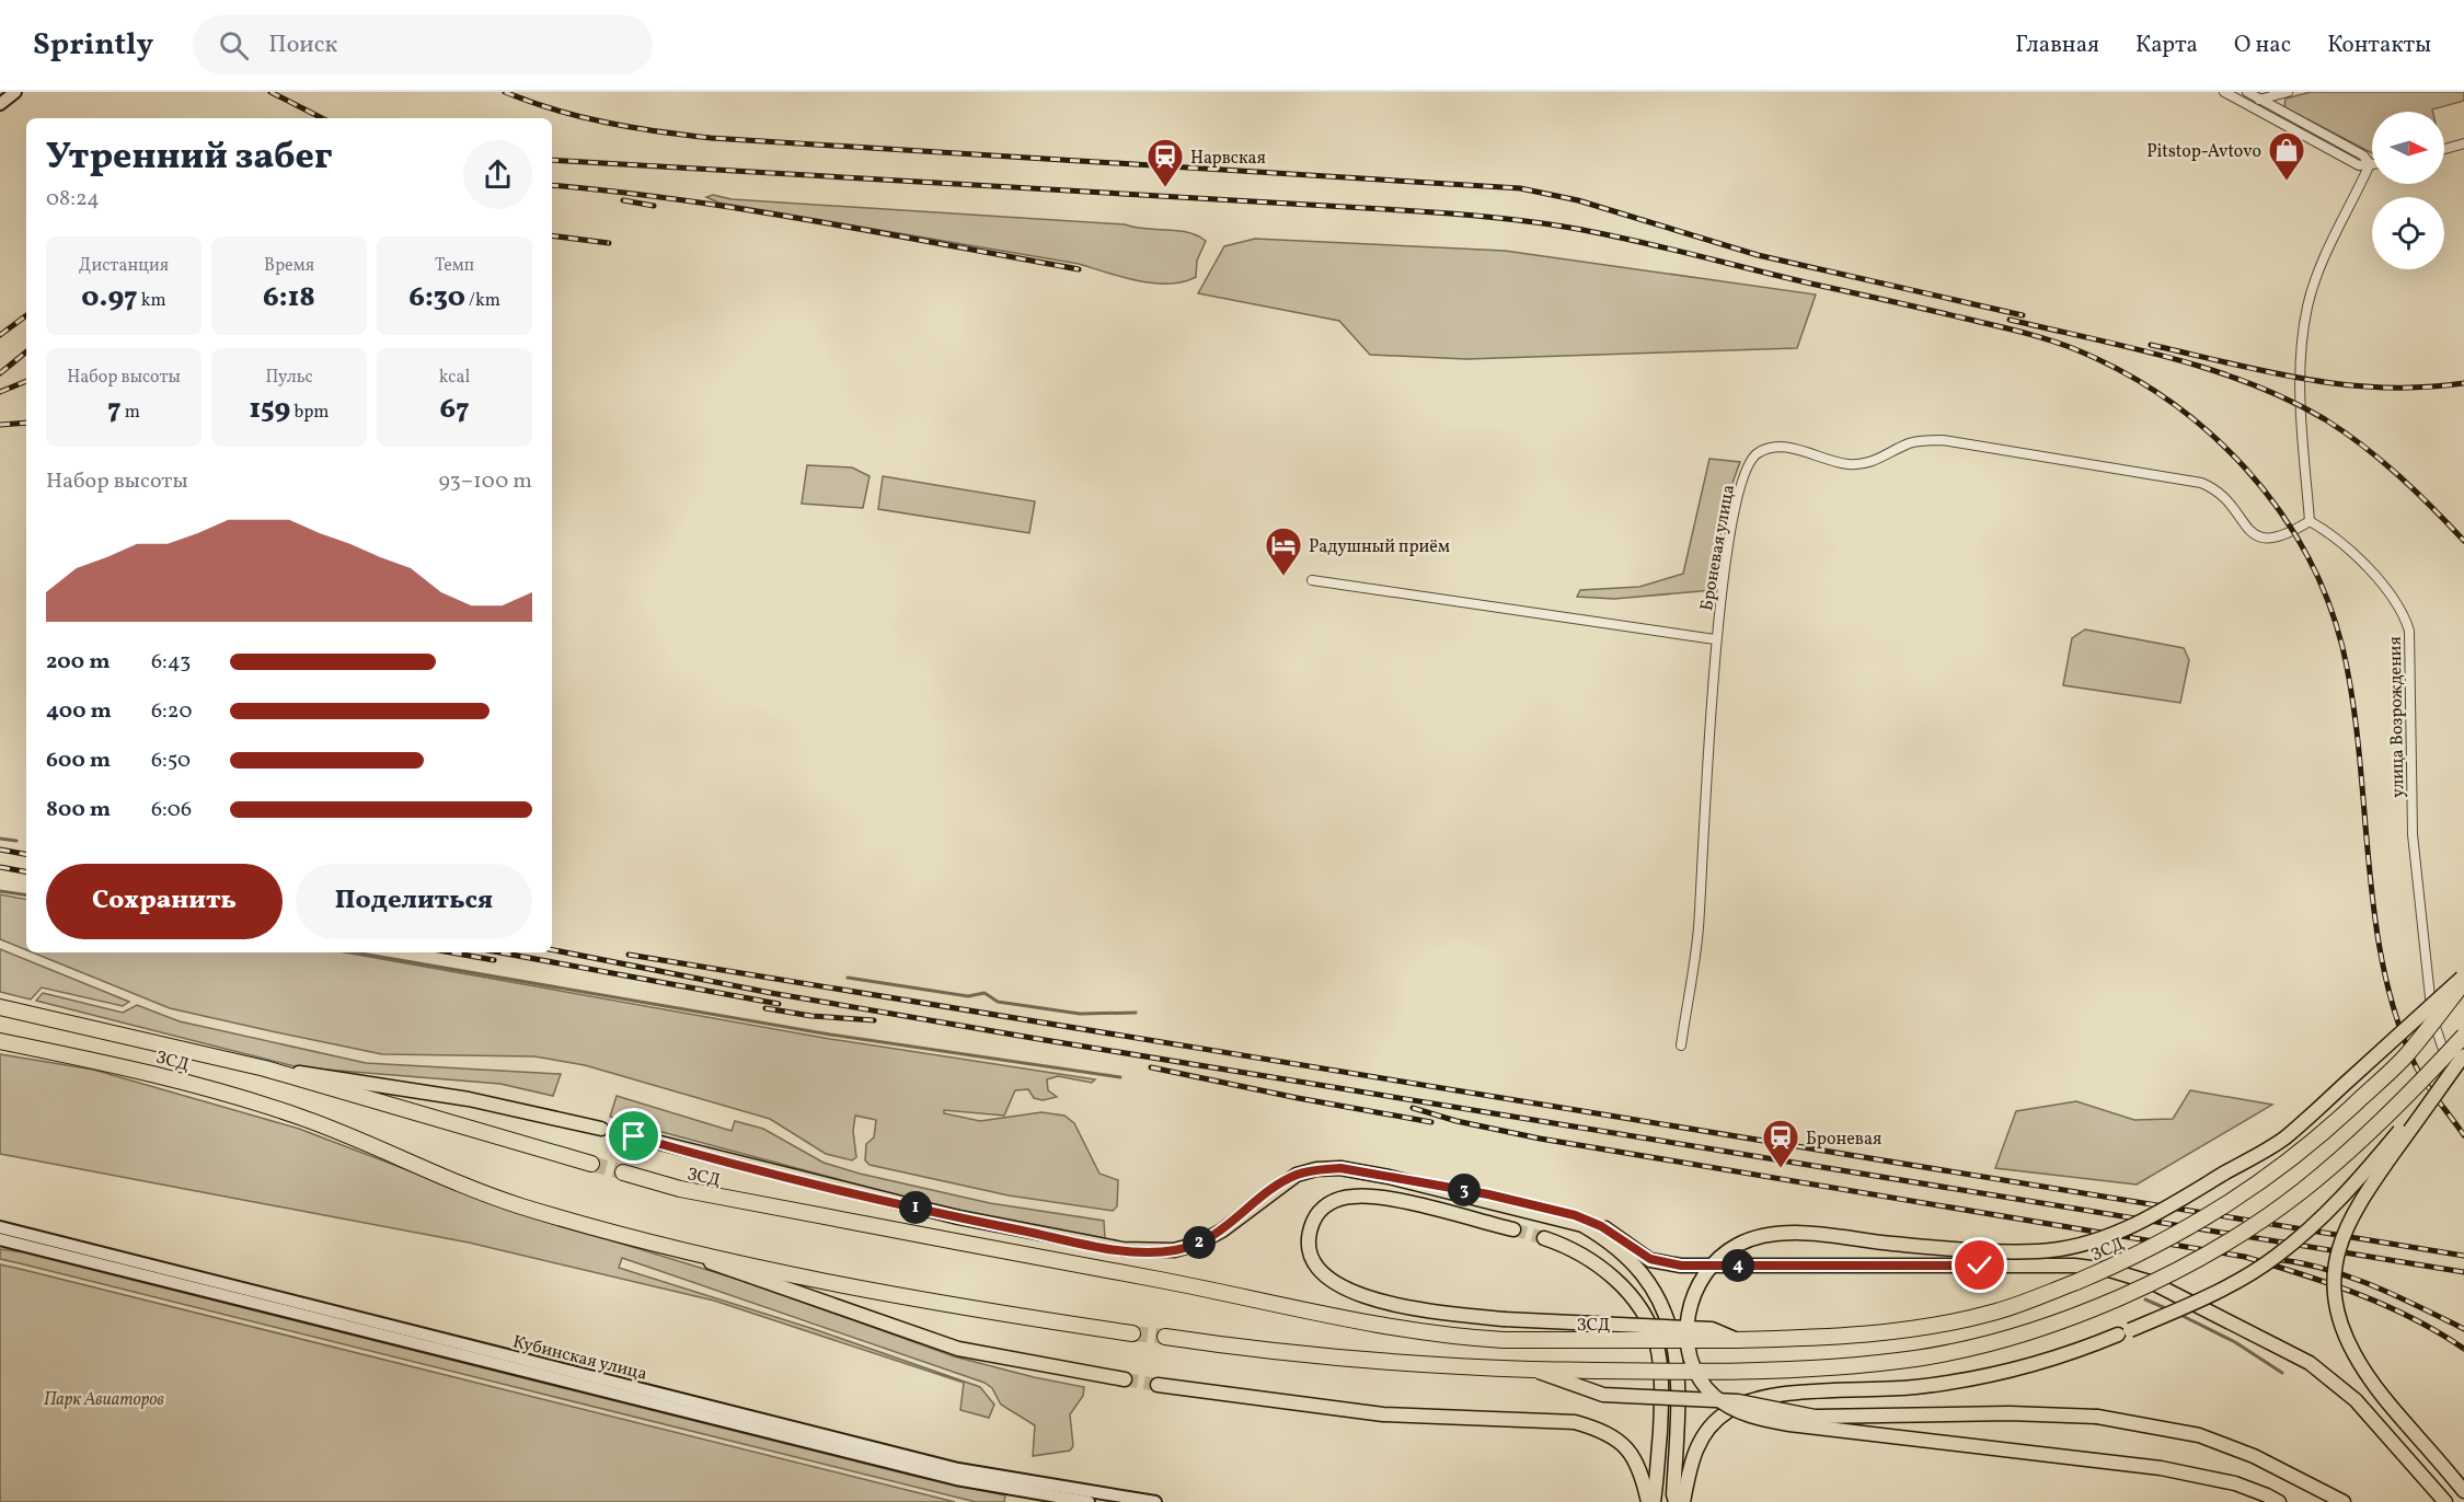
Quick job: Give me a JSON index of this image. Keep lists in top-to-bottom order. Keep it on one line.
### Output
{"streets":{"highway":["ЗСД"],"main road":["Кубинская улица"],"street":["Броневая улица","улица Возрождения"]},"crossings":[["Броневая улица","улица Возрождения"]],"parks":["Парк Авиаторов"],"places":{"shop":["Pitstop-Avtovo"],"station":["Нарвская","Броневая"],"hotel":["Радушный приём"]},"north":"right","page":{"header":"Sprintly","search":"Поиск","nav":["Главная","Карта","О нас","Контакты"],"heading":["Утренний забег","08:24"],"stats":[["Дистанция","0.97 km"],["Время","6:18"],["Темп","6:30 /km"],["Набор высоты","7 m"],["Пульс","159 bpm"],["kcal","67"]],"chart":["Набор высоты","93–100 m"],"list":[{"name":"200 m","note":"6:43"},{"name":"400 m","note":"6:20"},{"name":"600 m","note":"6:50"},{"name":"800 m","note":"6:06"}],"buttons":["Сохранить","Поделиться"],"pins":["3","1","2","4"]}}
